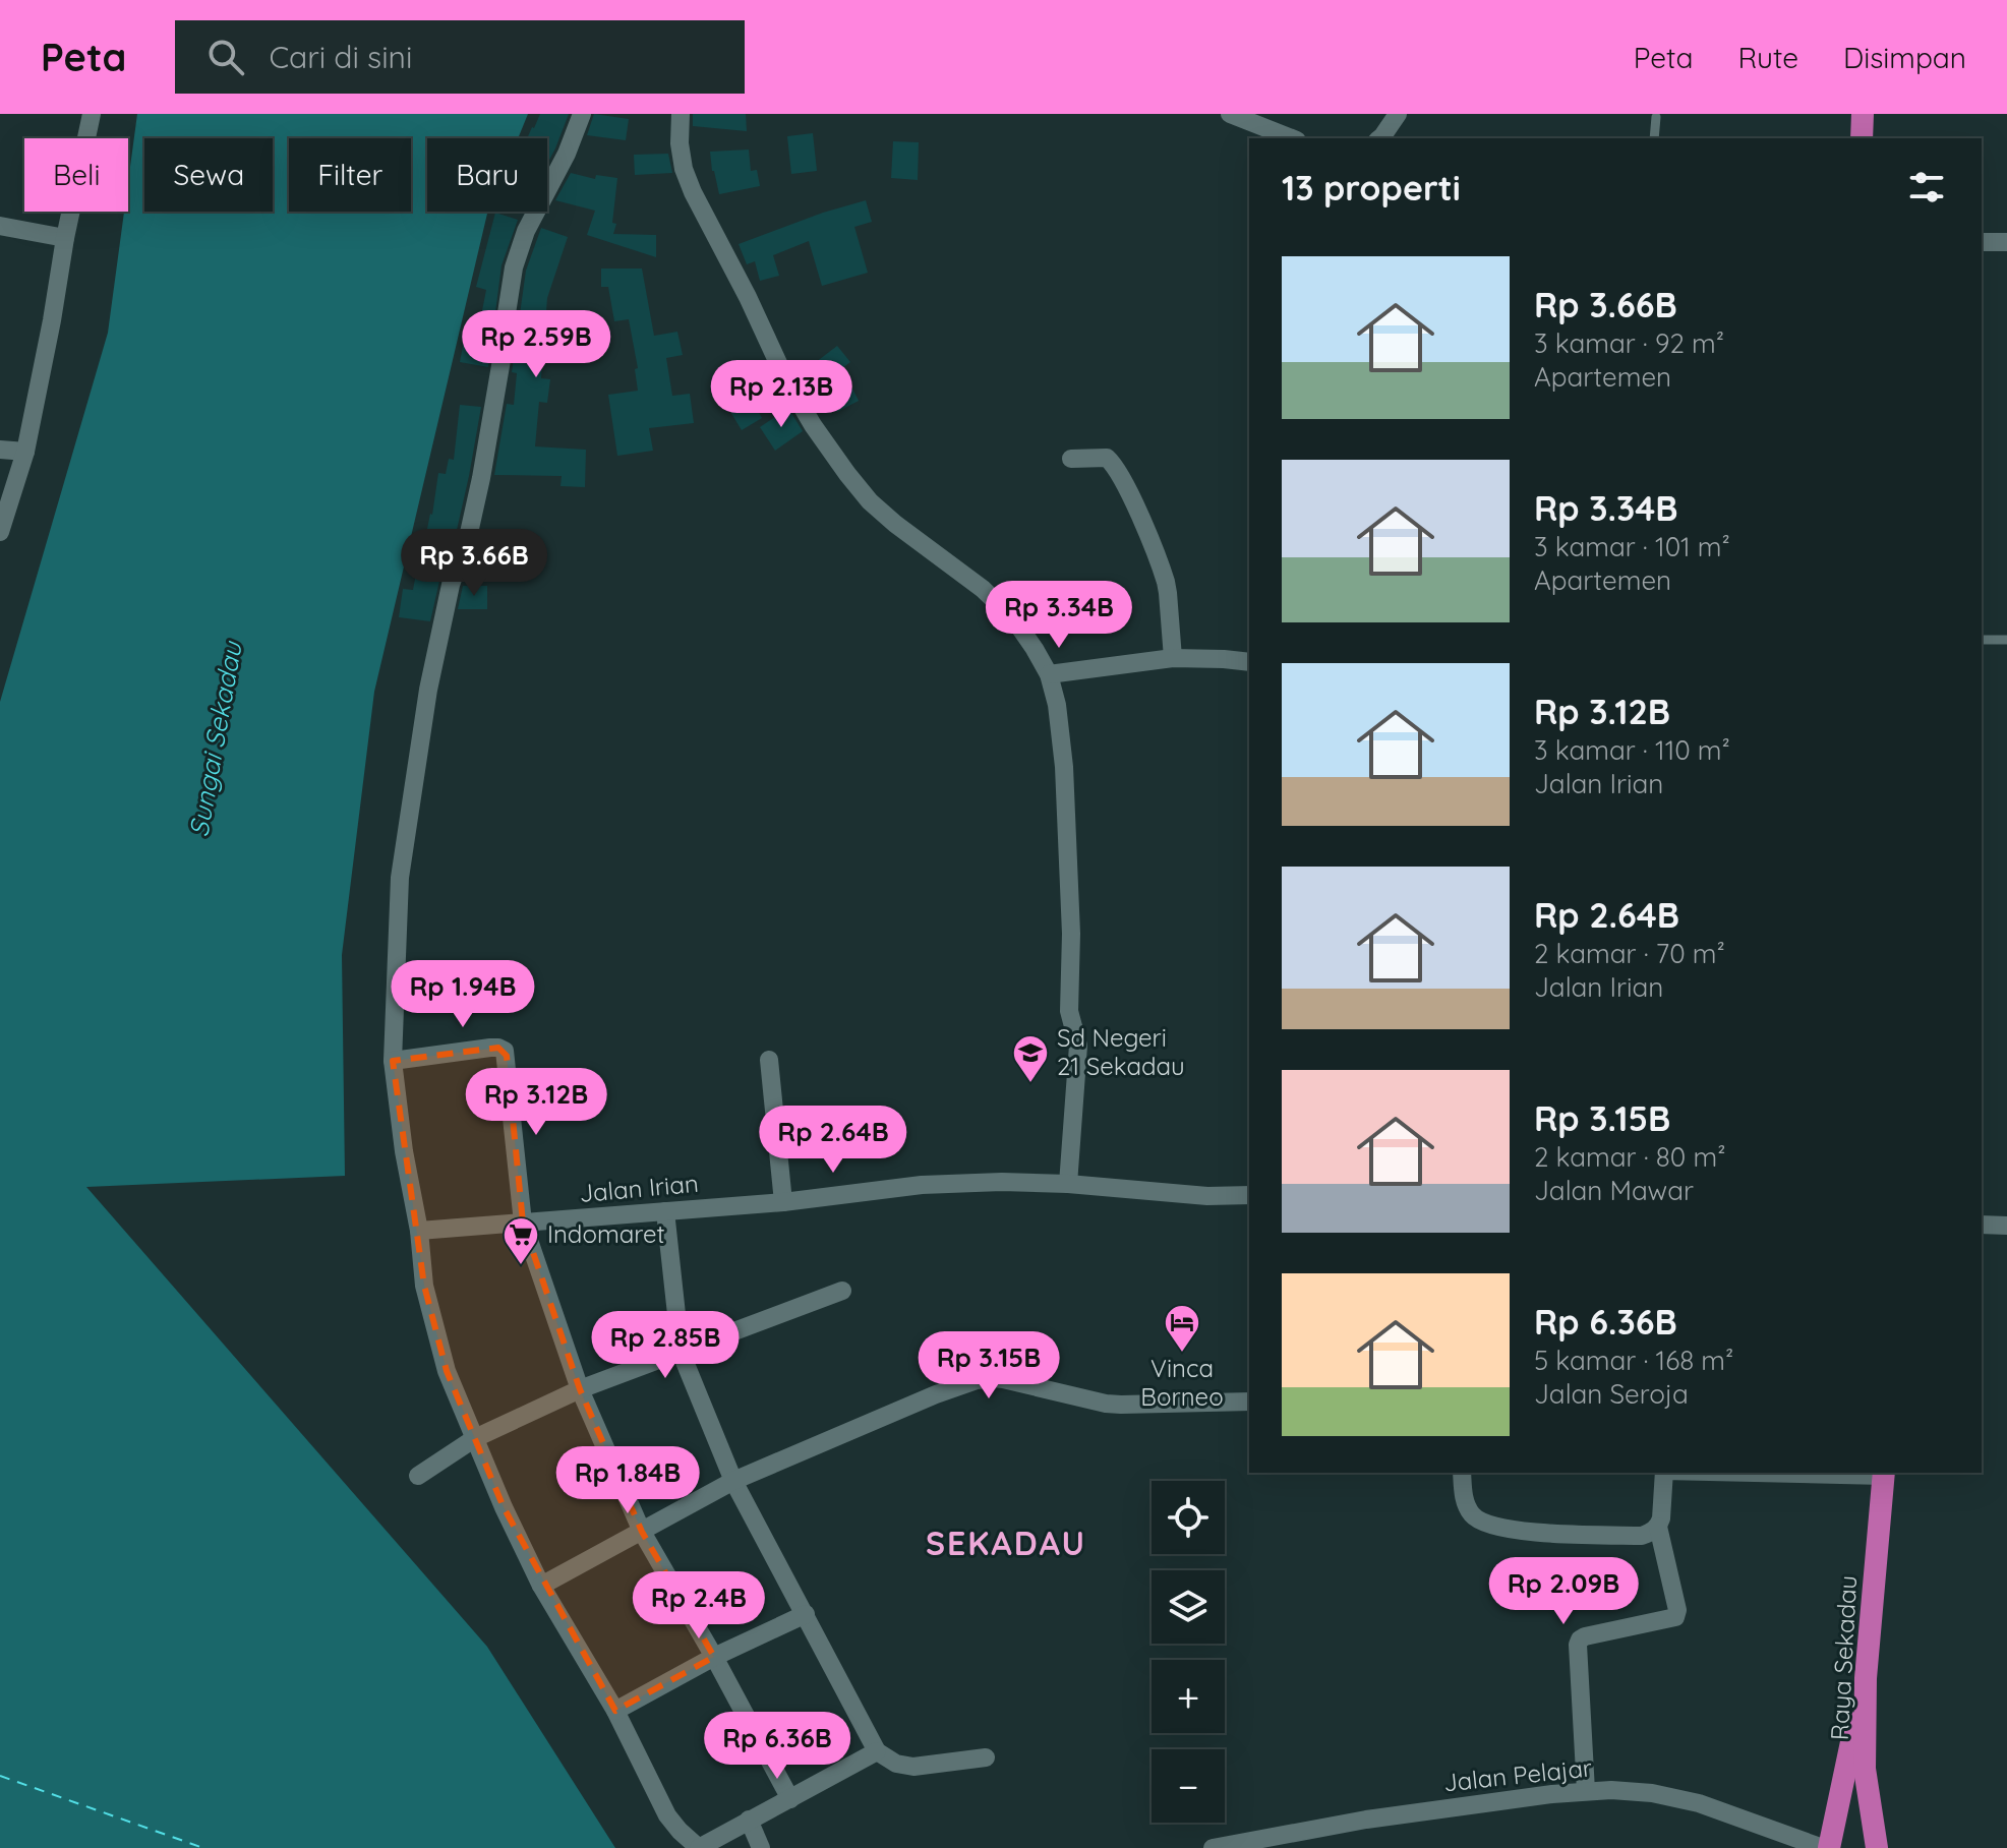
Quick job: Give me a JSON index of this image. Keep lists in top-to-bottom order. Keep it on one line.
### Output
{"streets":{"highway":["Raya Sekadau"],"street":["Jalan Irian","Jalan Pelajar"]},"districts":["SEKADAU"],"water":["Sungai Sekadau"],"places":{"school or university":["Sd Negeri 21 Sekadau"],"supermarket":["Indomaret"],"hotel":["Vinca Borneo"]},"page":{"header":"Peta","search":"Cari di sini","nav":["Peta","Rute","Disimpan"],"chip":["Beli","Sewa","Filter","Baru"],"heading":"13 properti","list":[{"name":"Rp 3.66B","note":"3 kamar · 92 m² · Apartemen"},{"name":"Rp 3.34B","note":"3 kamar · 101 m² · Apartemen"},{"name":"Rp 3.12B","note":"3 kamar · 110 m² · Jalan Irian"},{"name":"Rp 2.64B","note":"2 kamar · 70 m² · Jalan Irian"},{"name":"Rp 3.15B","note":"2 kamar · 80 m² · Jalan Mawar"},{"name":"Rp 6.36B","note":"5 kamar · 168 m² · Jalan Seroja"}],"price":["Rp 2.59B","Rp 2.13B","Rp 3.66B","Rp 3.34B","Rp 1.94B","Rp 3.12B","Rp 2.64B","Rp 2.85B","Rp 3.15B","Rp 1.84B","Rp 2.09B","Rp 2.4B","Rp 6.36B"],"map_buttons":["+","−"]}}
